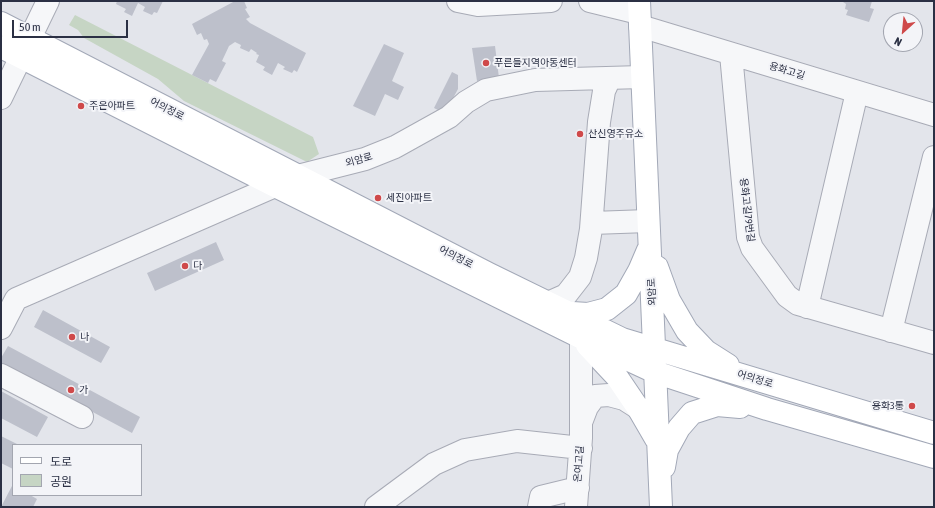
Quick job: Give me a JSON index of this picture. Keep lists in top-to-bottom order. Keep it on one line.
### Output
{"streets":{"main road":["어의정로","외암로"],"street":["용화고길","용화고길79번길","온여고길"]},"crossings":[["용화고길","외암로"],["용화고길","용화고길79번길"],["어의정로","외암로"],["어의정로","온여고길"]],"places":["푸른들지역아동센터","주은아파트","산신영주유소","세진아파트","다","나","가","용화3통"],"legend":["도로","공원"],"scale_bar":"50 m","north":"bottom left"}
